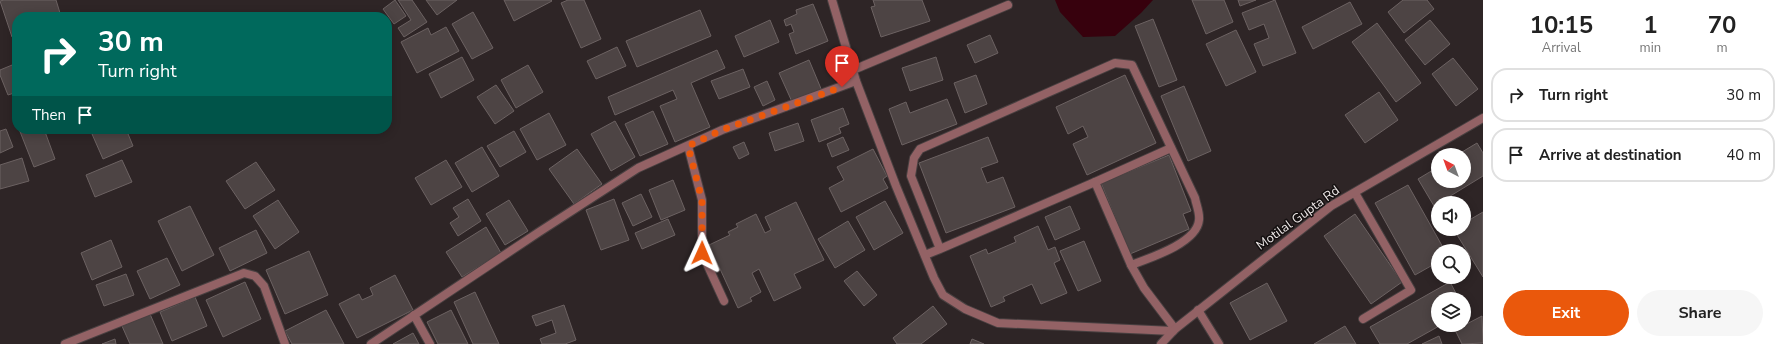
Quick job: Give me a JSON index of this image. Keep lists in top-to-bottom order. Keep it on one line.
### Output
{"streets":{"street":["Motilal Gupta Rd"]},"north":"top left","page":{"eta":["10:15","Arrival","1","min","70","m"],"turn":["30 m","Turn right"],"list":[{"name":"Turn right","value":"30 m"},{"name":"Arrive at destination","value":"40 m"}],"then":"Then","buttons":["Exit","Share"]}}
